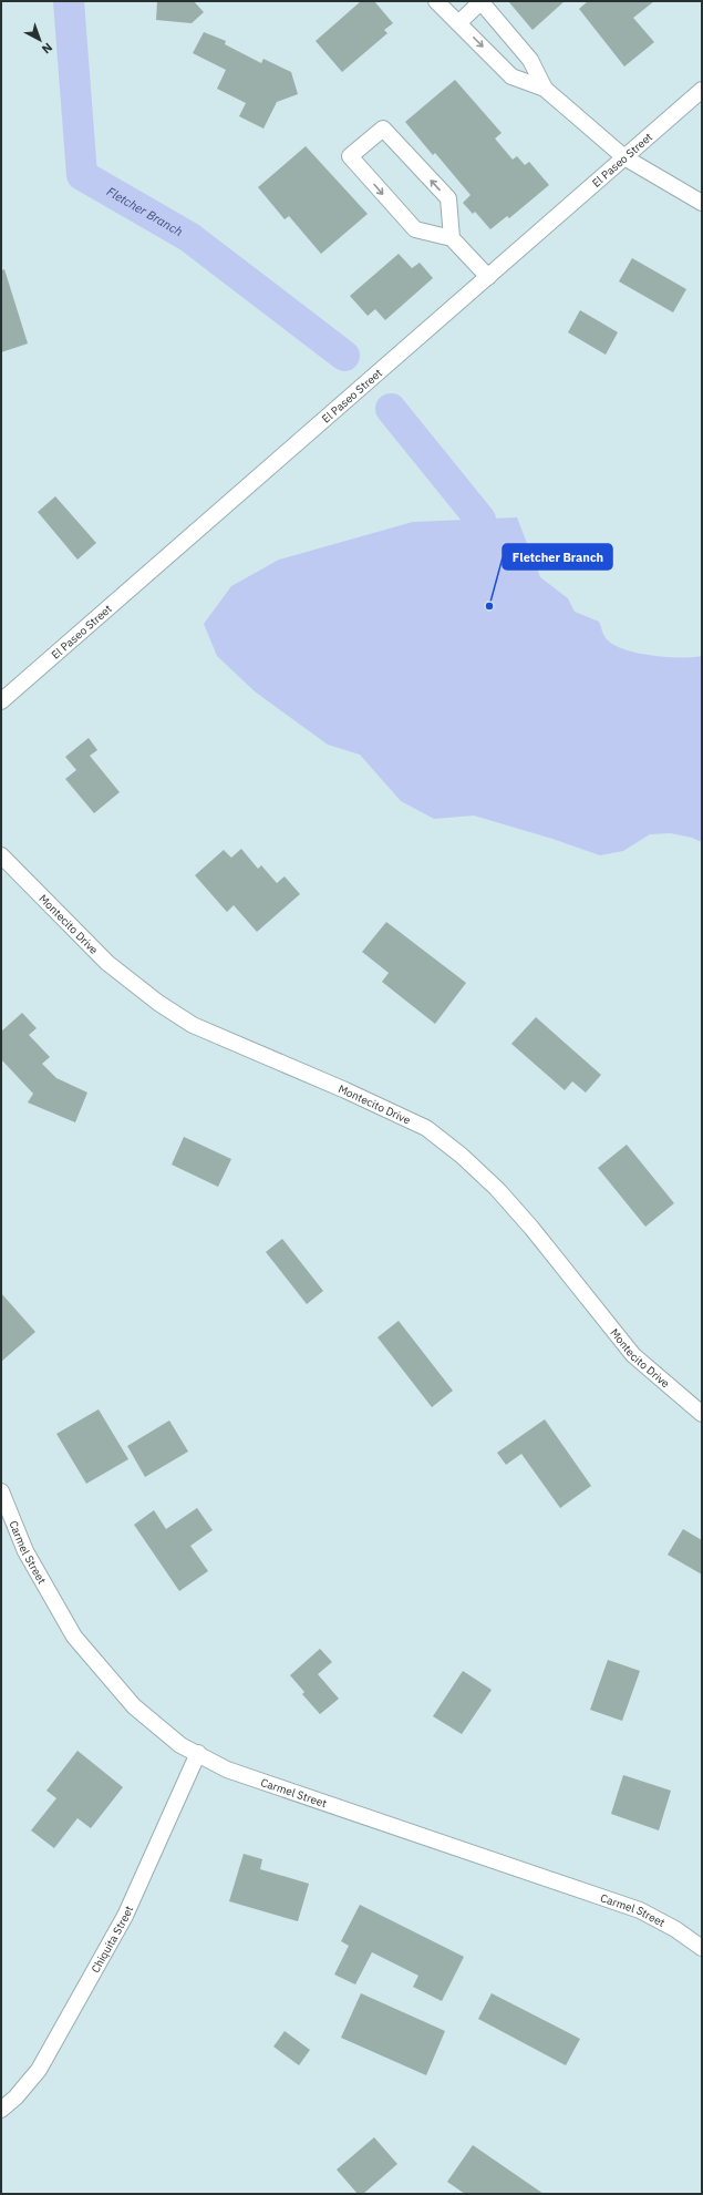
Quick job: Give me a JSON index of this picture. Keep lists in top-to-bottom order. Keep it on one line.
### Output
{"streets":{"street":["El Paseo Street","Montecito Drive","Carmel Street","Chiquita Street"]},"crossings":[["Carmel Street","Chiquita Street"]],"water":["Fletcher Branch"],"places":["Fletcher Branch"],"north":"bottom right"}
